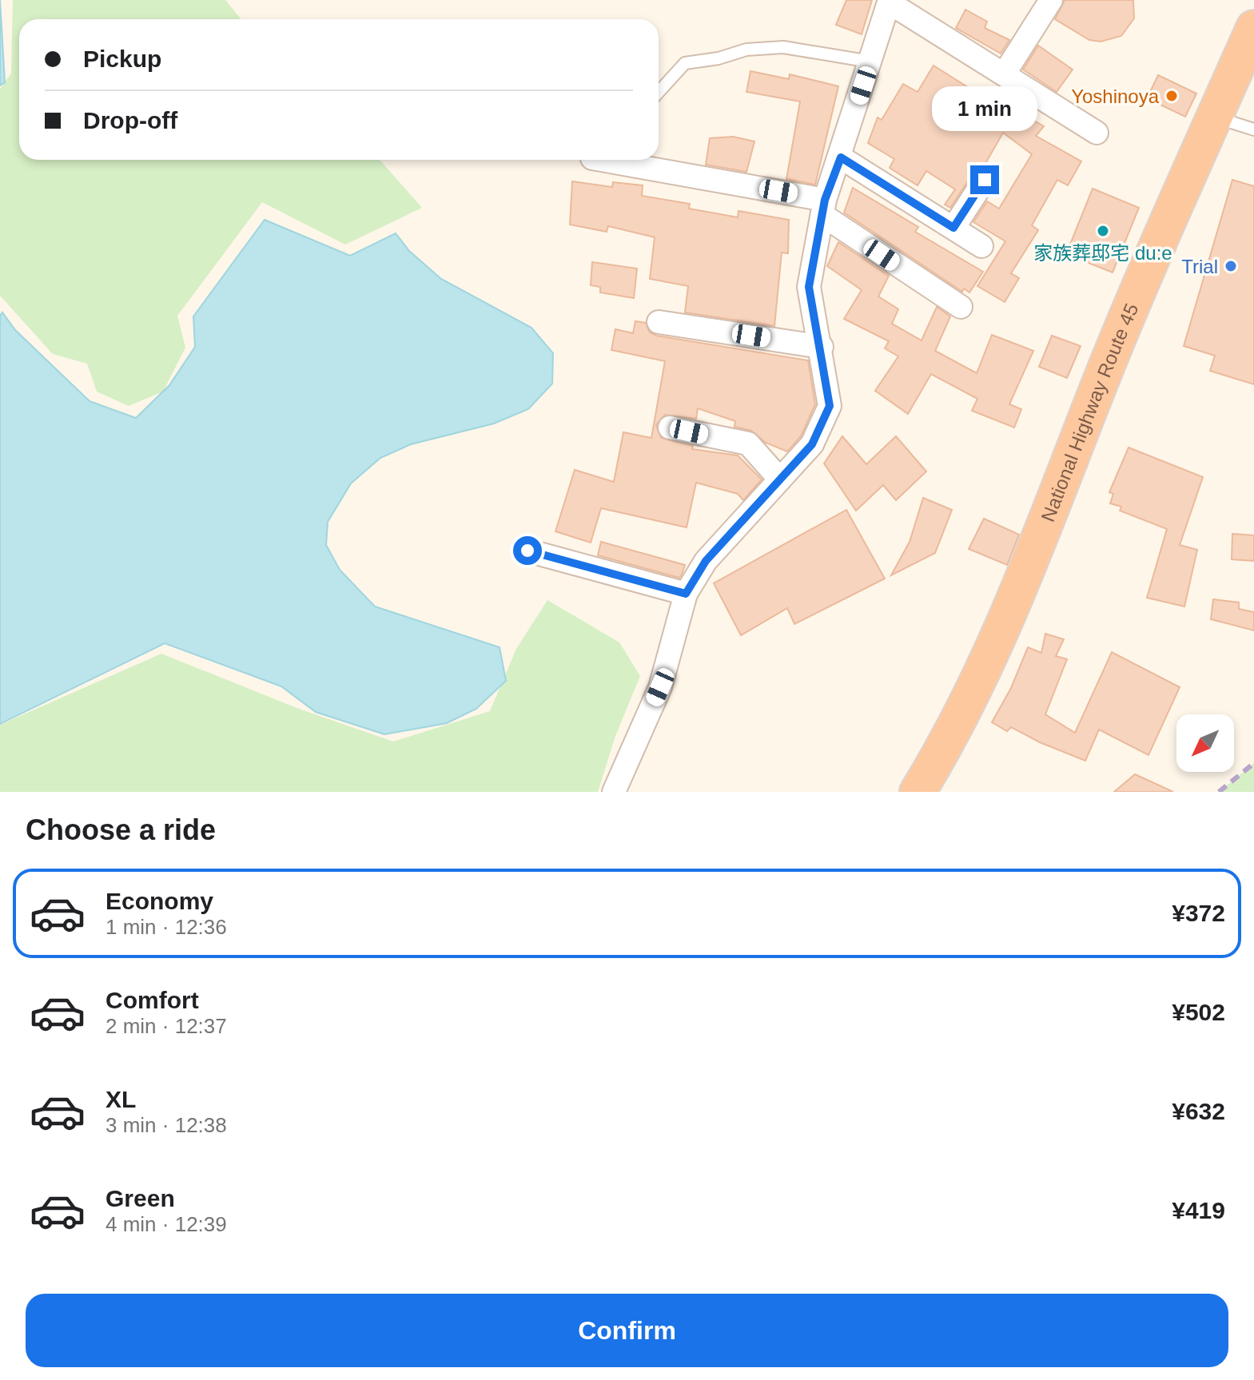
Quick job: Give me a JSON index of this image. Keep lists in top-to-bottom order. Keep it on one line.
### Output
{"streets":{"highway":["National Highway Route 45"]},"places":["Yoshinoya","家族葬邸宅 du:e","Trial"],"north":"bottom left","page":{"banner":["Pickup","Drop-off"],"bubble":"1 min","heading":"Choose a ride","list":[{"name":"Economy","note":"1 min · 12:36","value":"¥372"},{"name":"Comfort","note":"2 min · 12:37","value":"¥502"},{"name":"XL","note":"3 min · 12:38","value":"¥632"},{"name":"Green","note":"4 min · 12:39","value":"¥419"}],"buttons":"Confirm"}}
